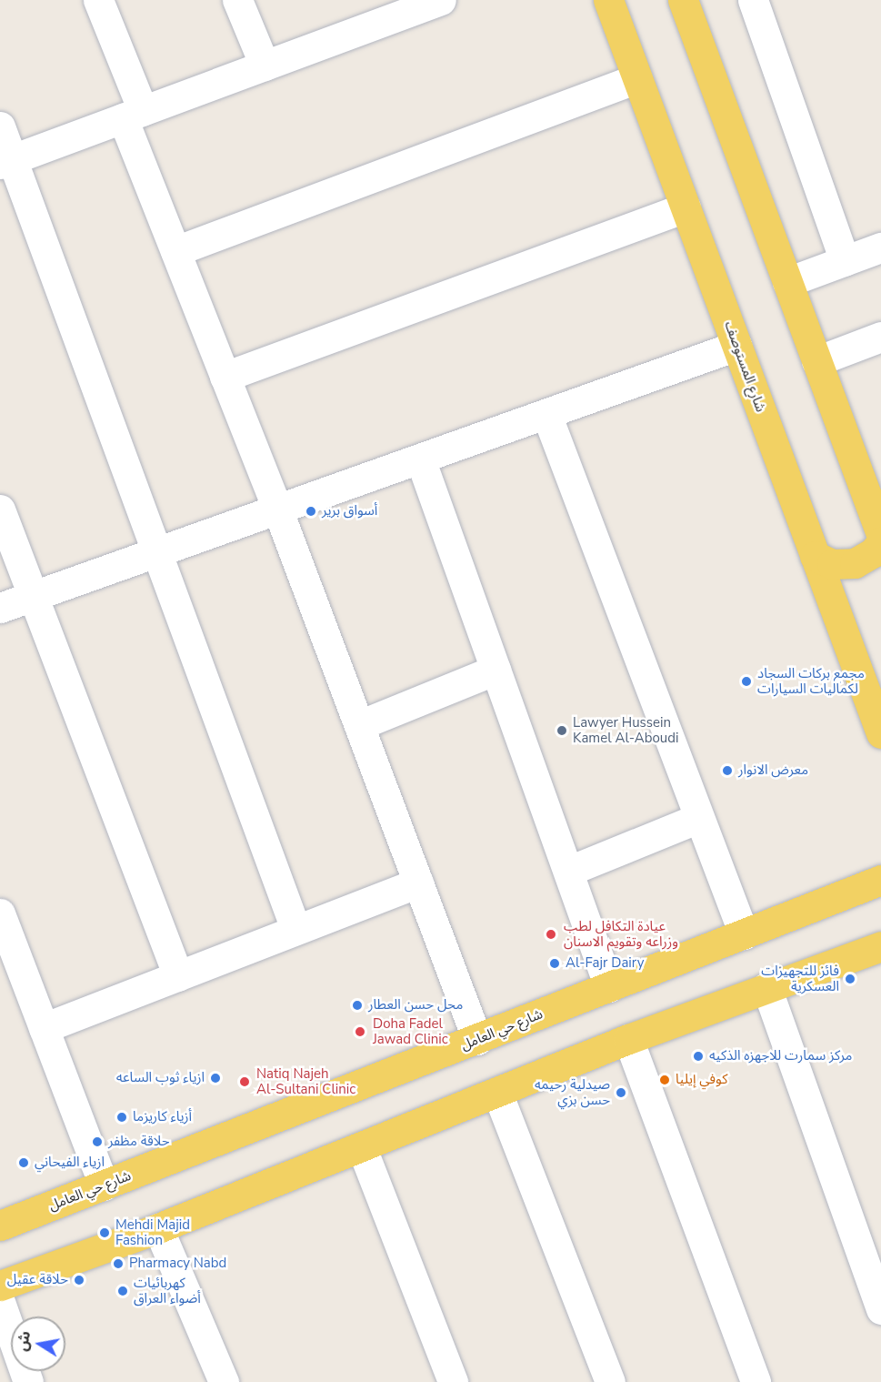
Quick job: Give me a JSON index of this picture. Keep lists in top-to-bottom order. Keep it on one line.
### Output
{"streets":{"main road":["شارع المستوصف","شارع حي العامل"]},"places":["أسواق برير","مجمع بركات السجاد لكماليات السيارات","Lawyer Hussein Kamel Al-Aboudi","معرض الانوار","عيادة التكافل لطب وزراعه وتقويم الاسنان","Al-Fajr Dairy","فائز للتجهيزات العسكرية","محل حسن العطار","Doha Fadel Jawad Clinic","مركز سمارت للاجهزه الذكيه","ازياء ثوب الساعه","كوفي إيليا","Natiq Najeh Al-Sultani Clinic","صيدلية رحيمه حسن بزي","أزياء كاريزما","حلاقة مظفر","ازياء الفيحاني","Mehdi Majid Fashion","Pharmacy Nabd","حلاقة عقيل","كهربائيات أضواء العراق"],"north":"left"}
